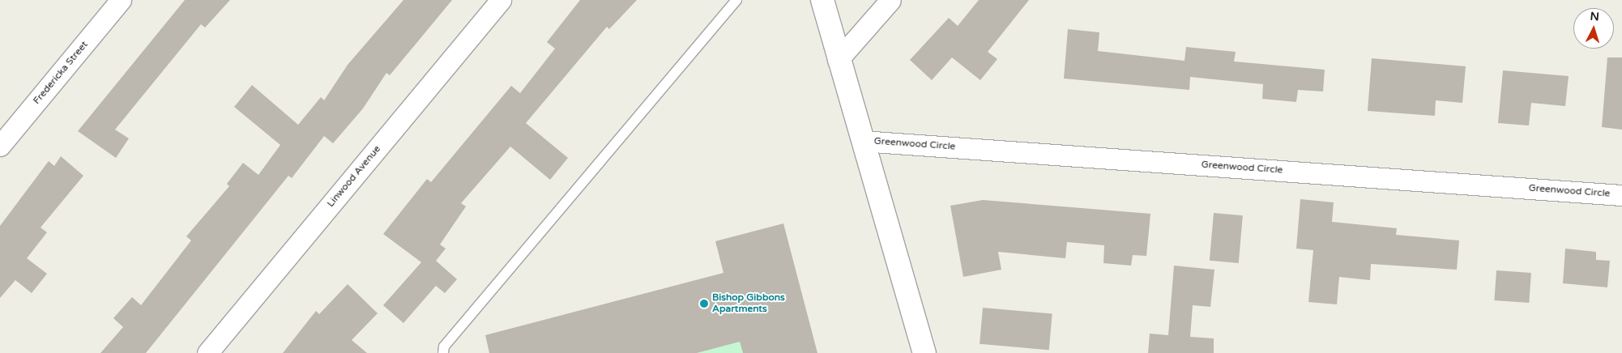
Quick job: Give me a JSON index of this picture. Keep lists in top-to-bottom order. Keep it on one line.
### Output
{"streets":{"street":["Fredericka Street","Greenwood Circle","Linwood Avenue"]},"places":["Bishop Gibbons Apartments"],"north":"top"}
